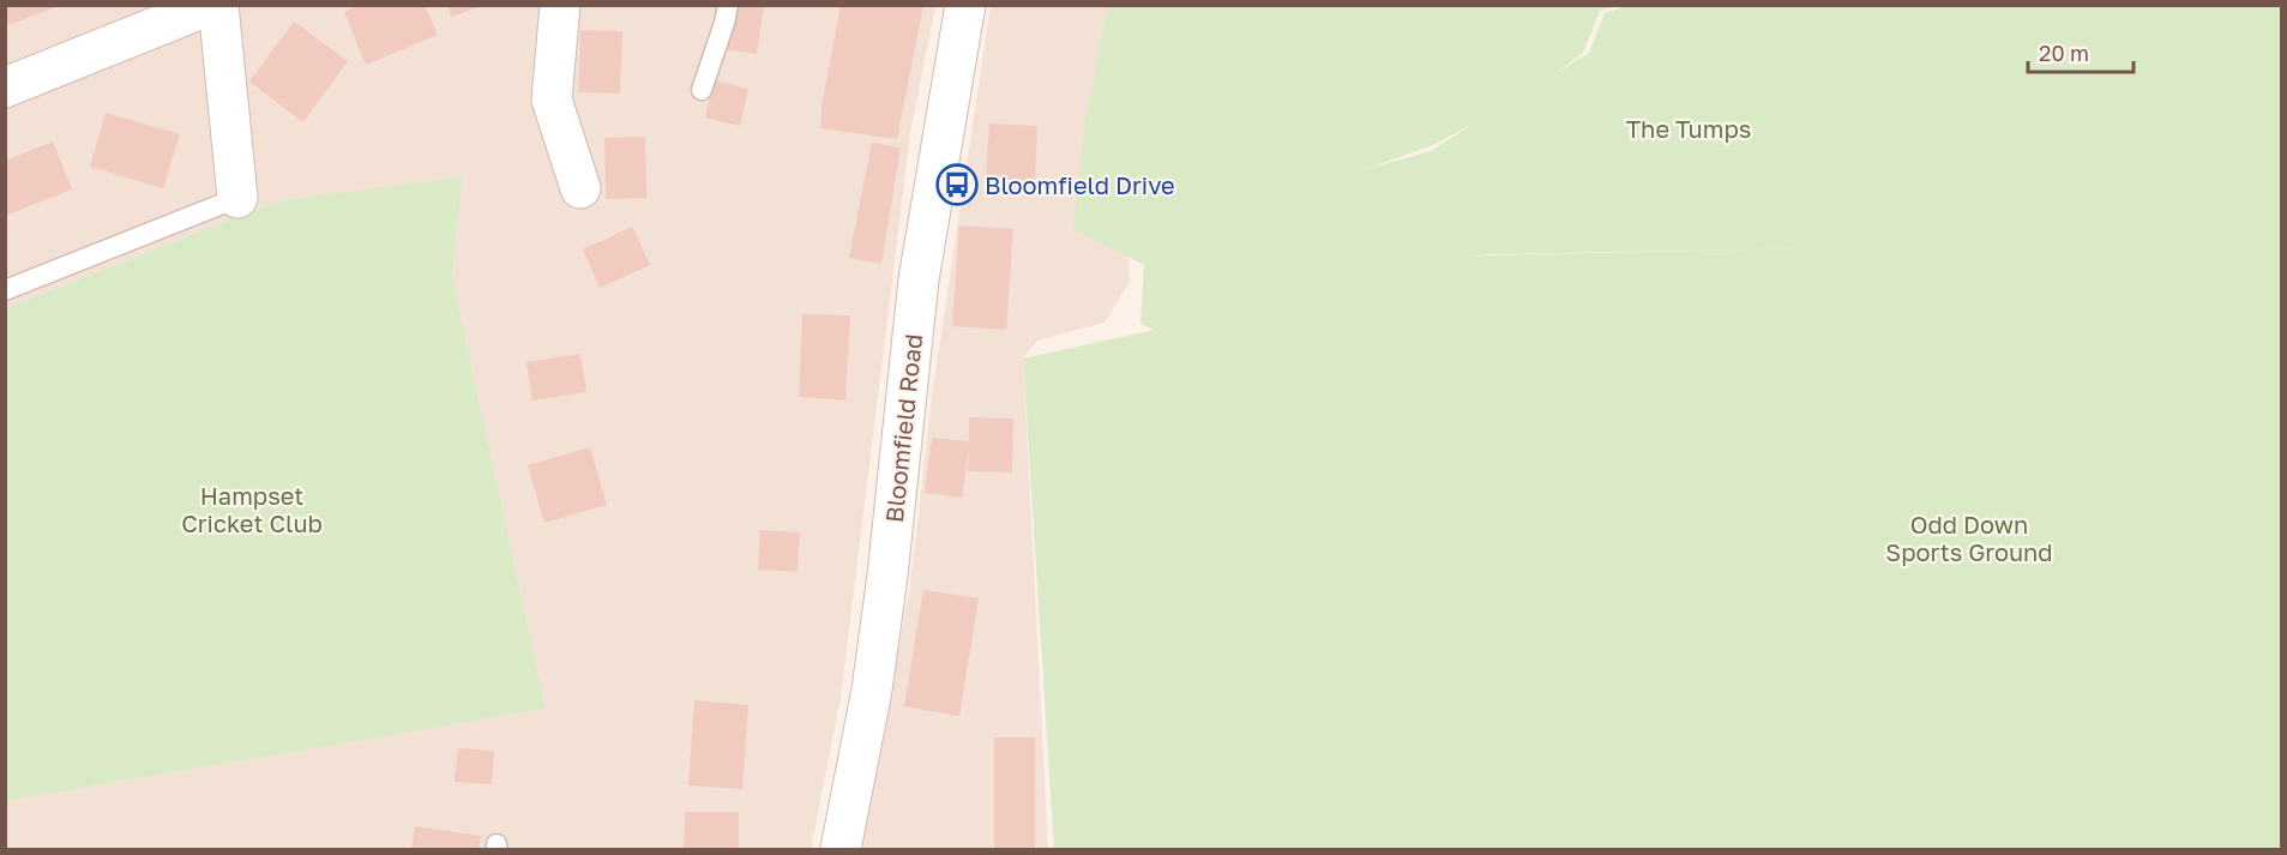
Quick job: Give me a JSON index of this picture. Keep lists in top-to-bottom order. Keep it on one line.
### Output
{"streets":{"street":["Bloomfield Road"]},"parks":["The Tumps","Hampset Cricket Club","Odd Down Sports Ground"],"places":{"bus stop":["Bloomfield Drive"]},"scale_bar":"20 m"}
